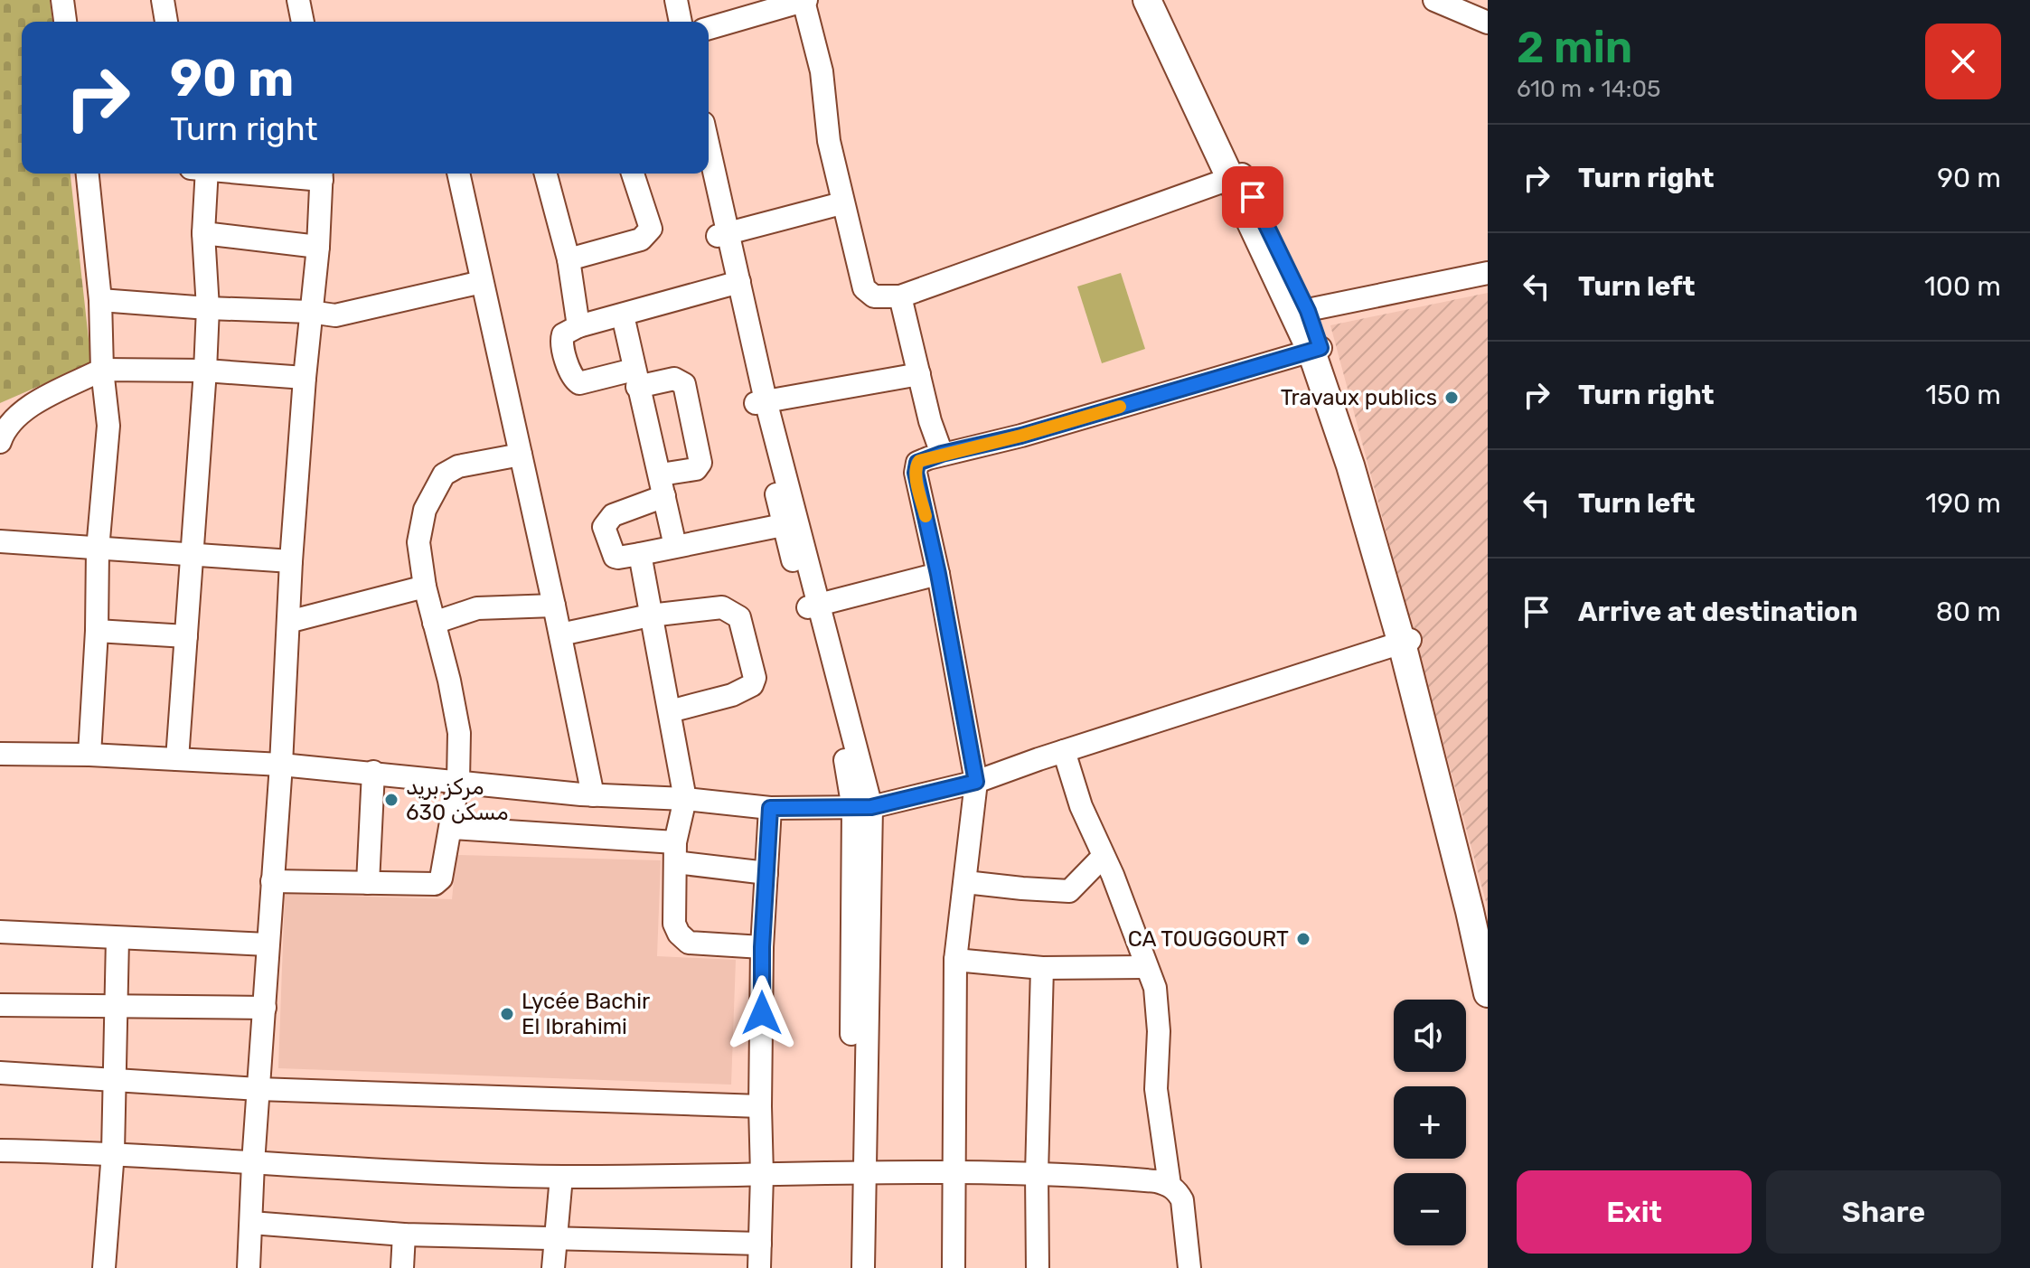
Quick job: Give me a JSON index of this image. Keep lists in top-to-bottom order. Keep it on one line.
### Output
{"places":["Travaux publics","مركز بريد 630 مسكن","CA TOUGGOURT","Lycée Bachir El Ibrahimi"],"page":{"heading":["2 min","610 m · 14:05"],"turn":["90 m","Turn right"],"list":[{"name":"Turn right","value":"90 m"},{"name":"Turn left","value":"100 m"},{"name":"Turn right","value":"150 m"},{"name":"Turn left","value":"190 m"},{"name":"Arrive at destination","value":"80 m"}],"map_buttons":["+","−"],"buttons":["Exit","Share"]}}
